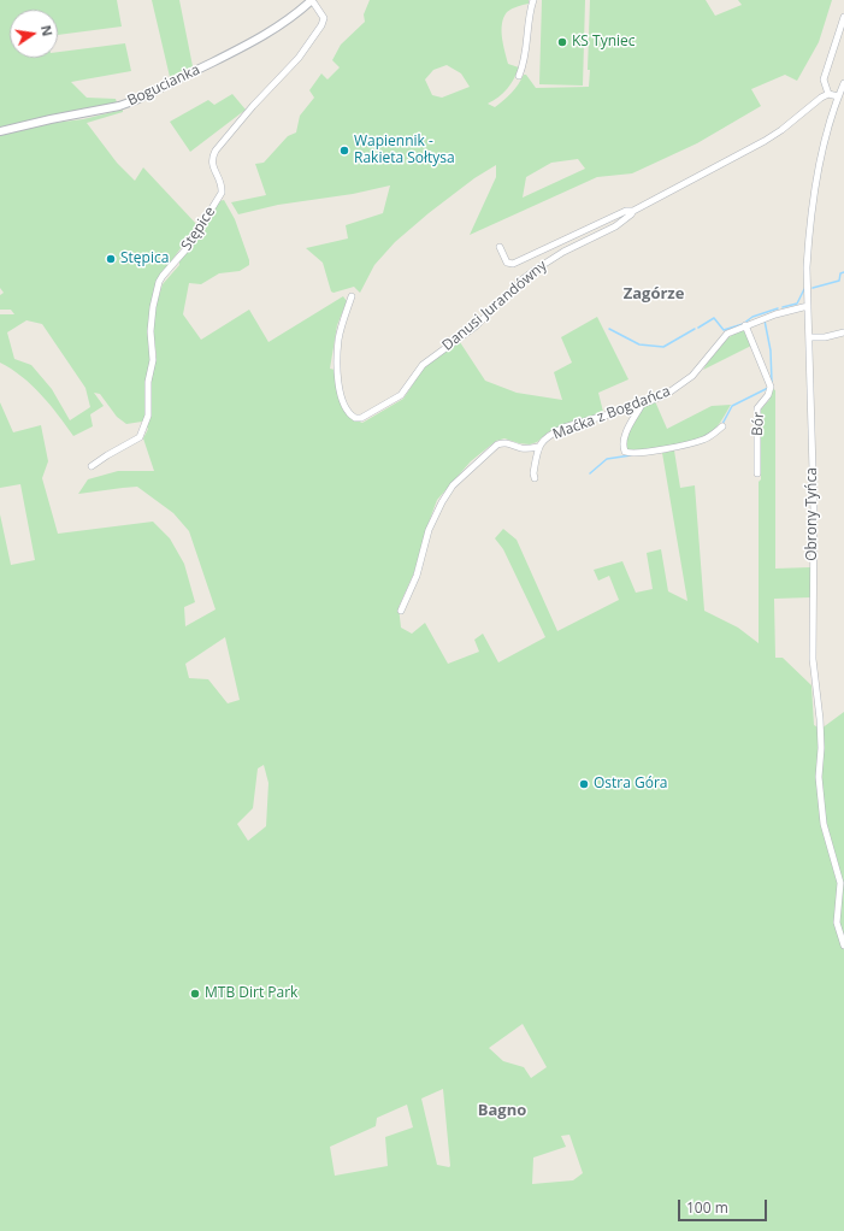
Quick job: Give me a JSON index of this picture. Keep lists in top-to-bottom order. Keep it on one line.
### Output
{"streets":{"street":["Bogucianka","Stępice","Danusi Jurandówny","Maćka z Bogdańca","Bór","Obrony Tyńca"]},"crossings":[["Bogucianka","Stępice"],["Maćka z Bogdańca","Bór"],["Maćka z Bogdańca","Obrony Tyńca"]],"districts":["Zagórze","Bagno"],"places":["KS Tyniec","Wapiennik - Rakieta Sołtysa","Stępica","Ostra Góra","MTB Dirt Park"],"scale_bar":"100 m","north":"right"}
